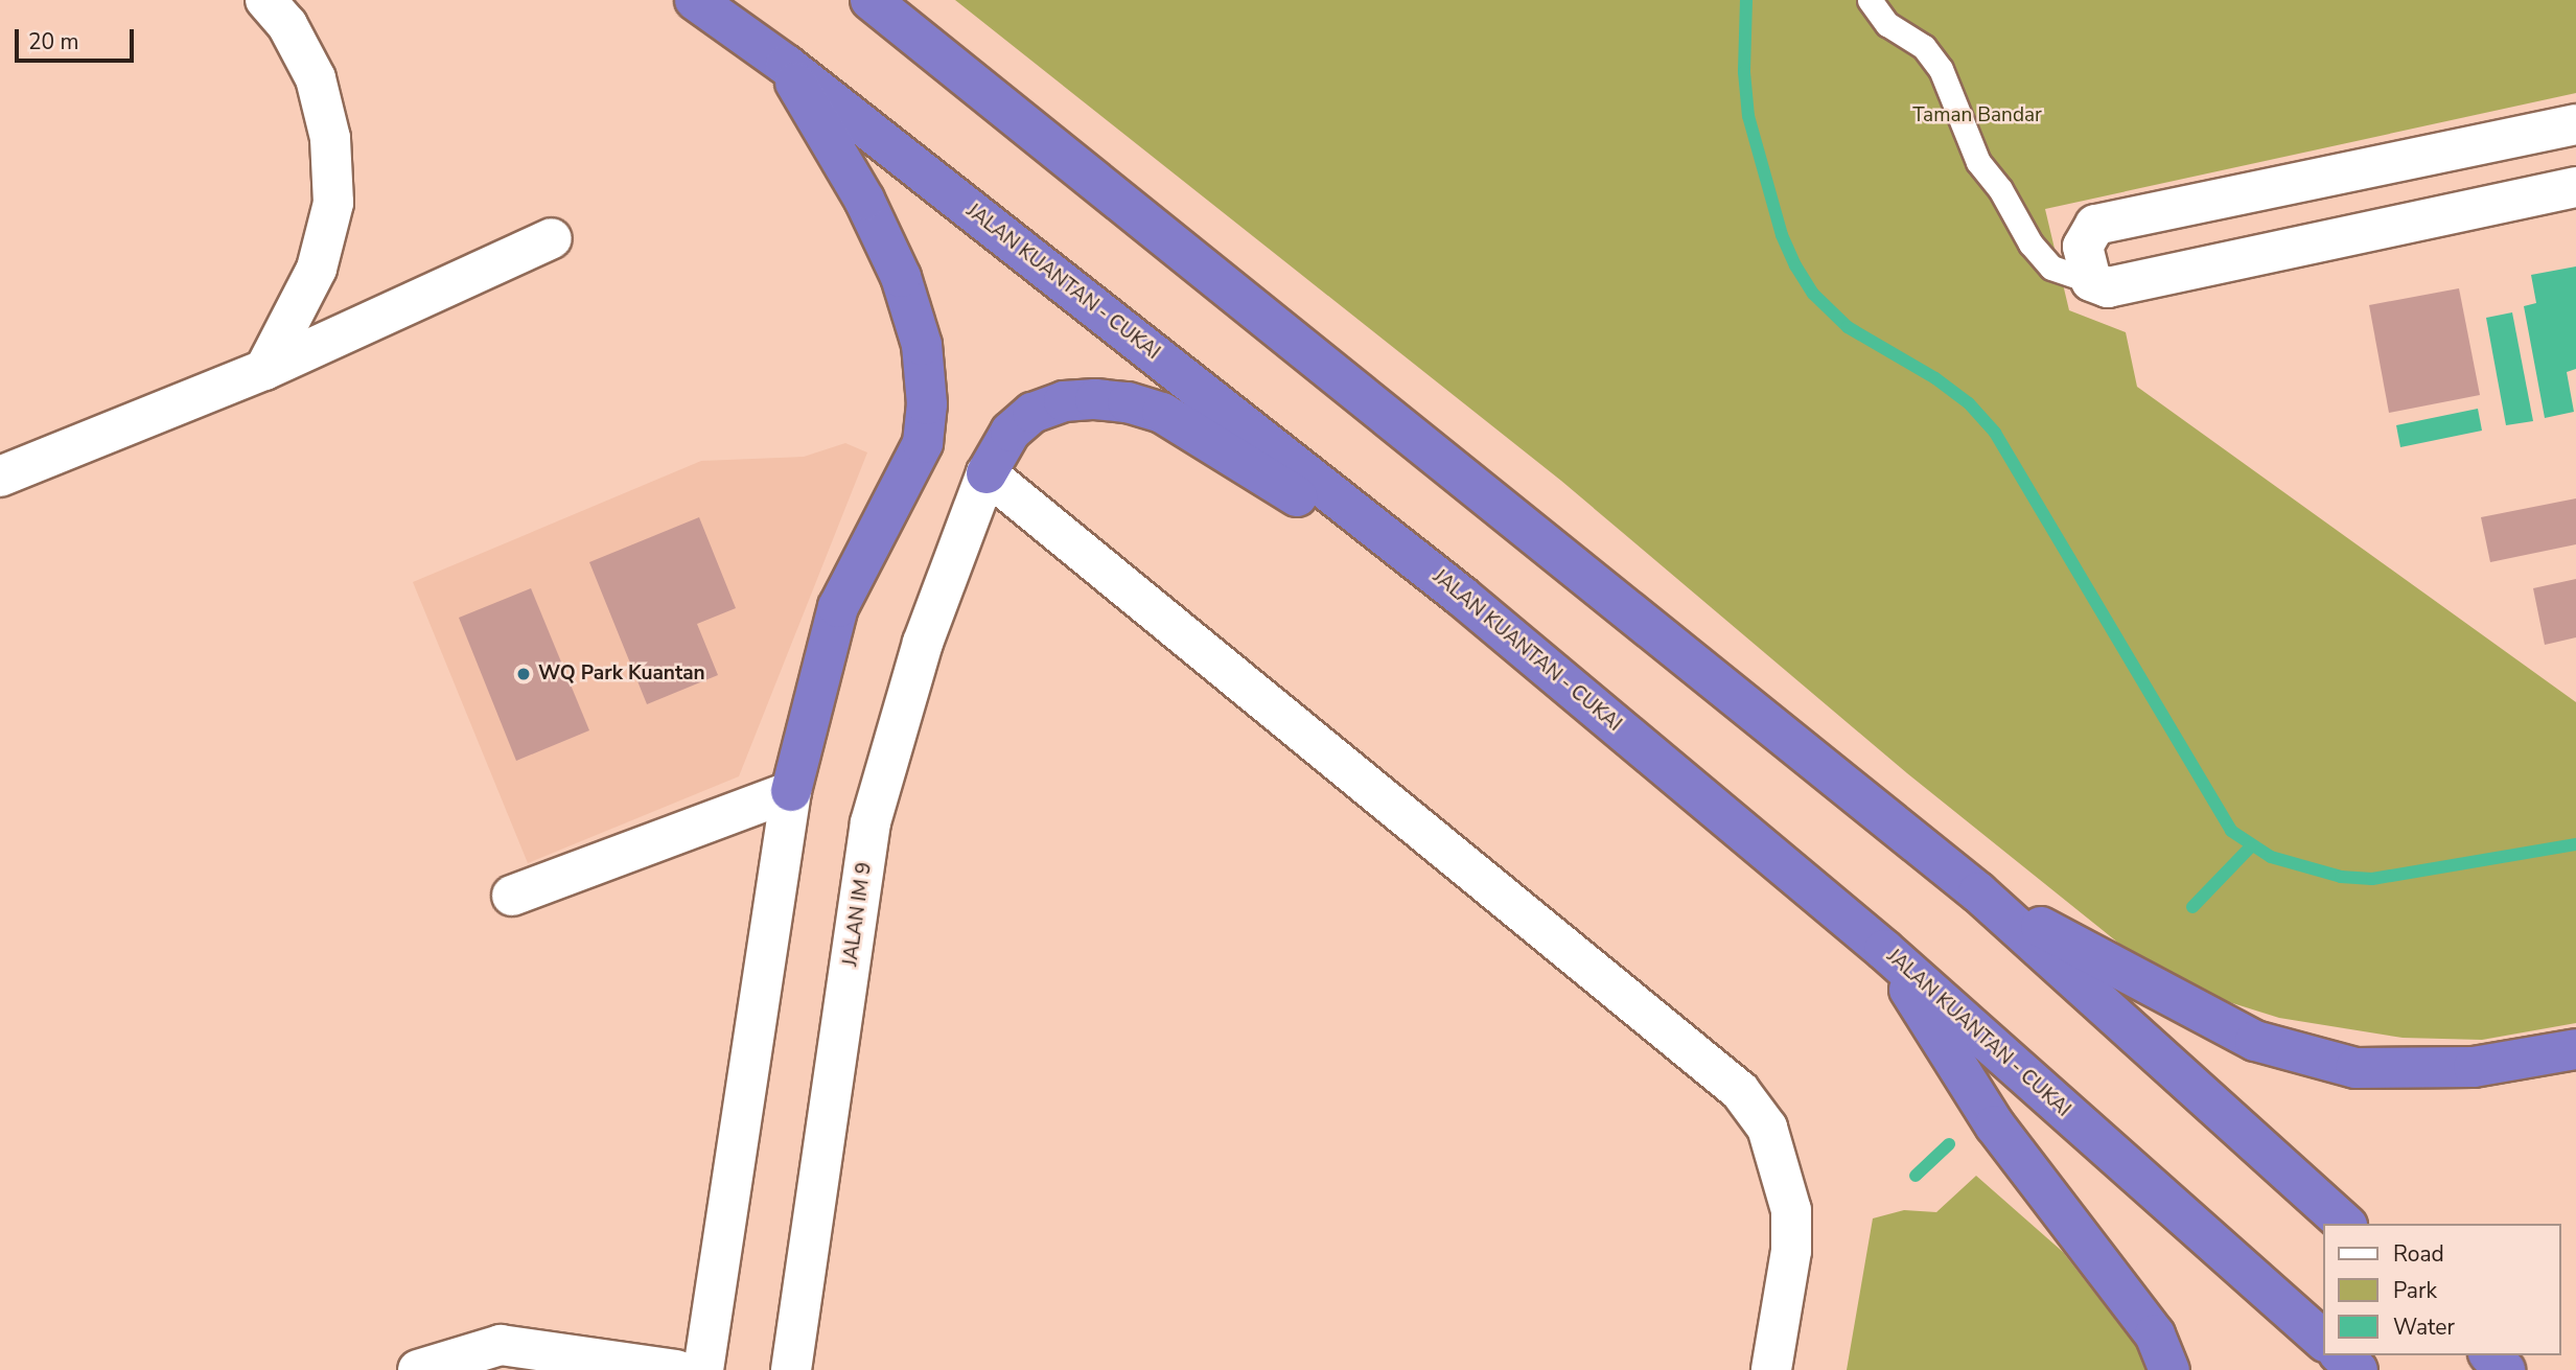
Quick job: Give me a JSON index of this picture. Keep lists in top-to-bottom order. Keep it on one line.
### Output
{"streets":{"highway":["JALAN KUANTAN - CUKAI"],"street":["JALAN IM 9"]},"parks":["Taman Bandar"],"places":["WQ Park Kuantan"],"legend":["Road","Park","Water"],"scale_bar":"20 m"}
